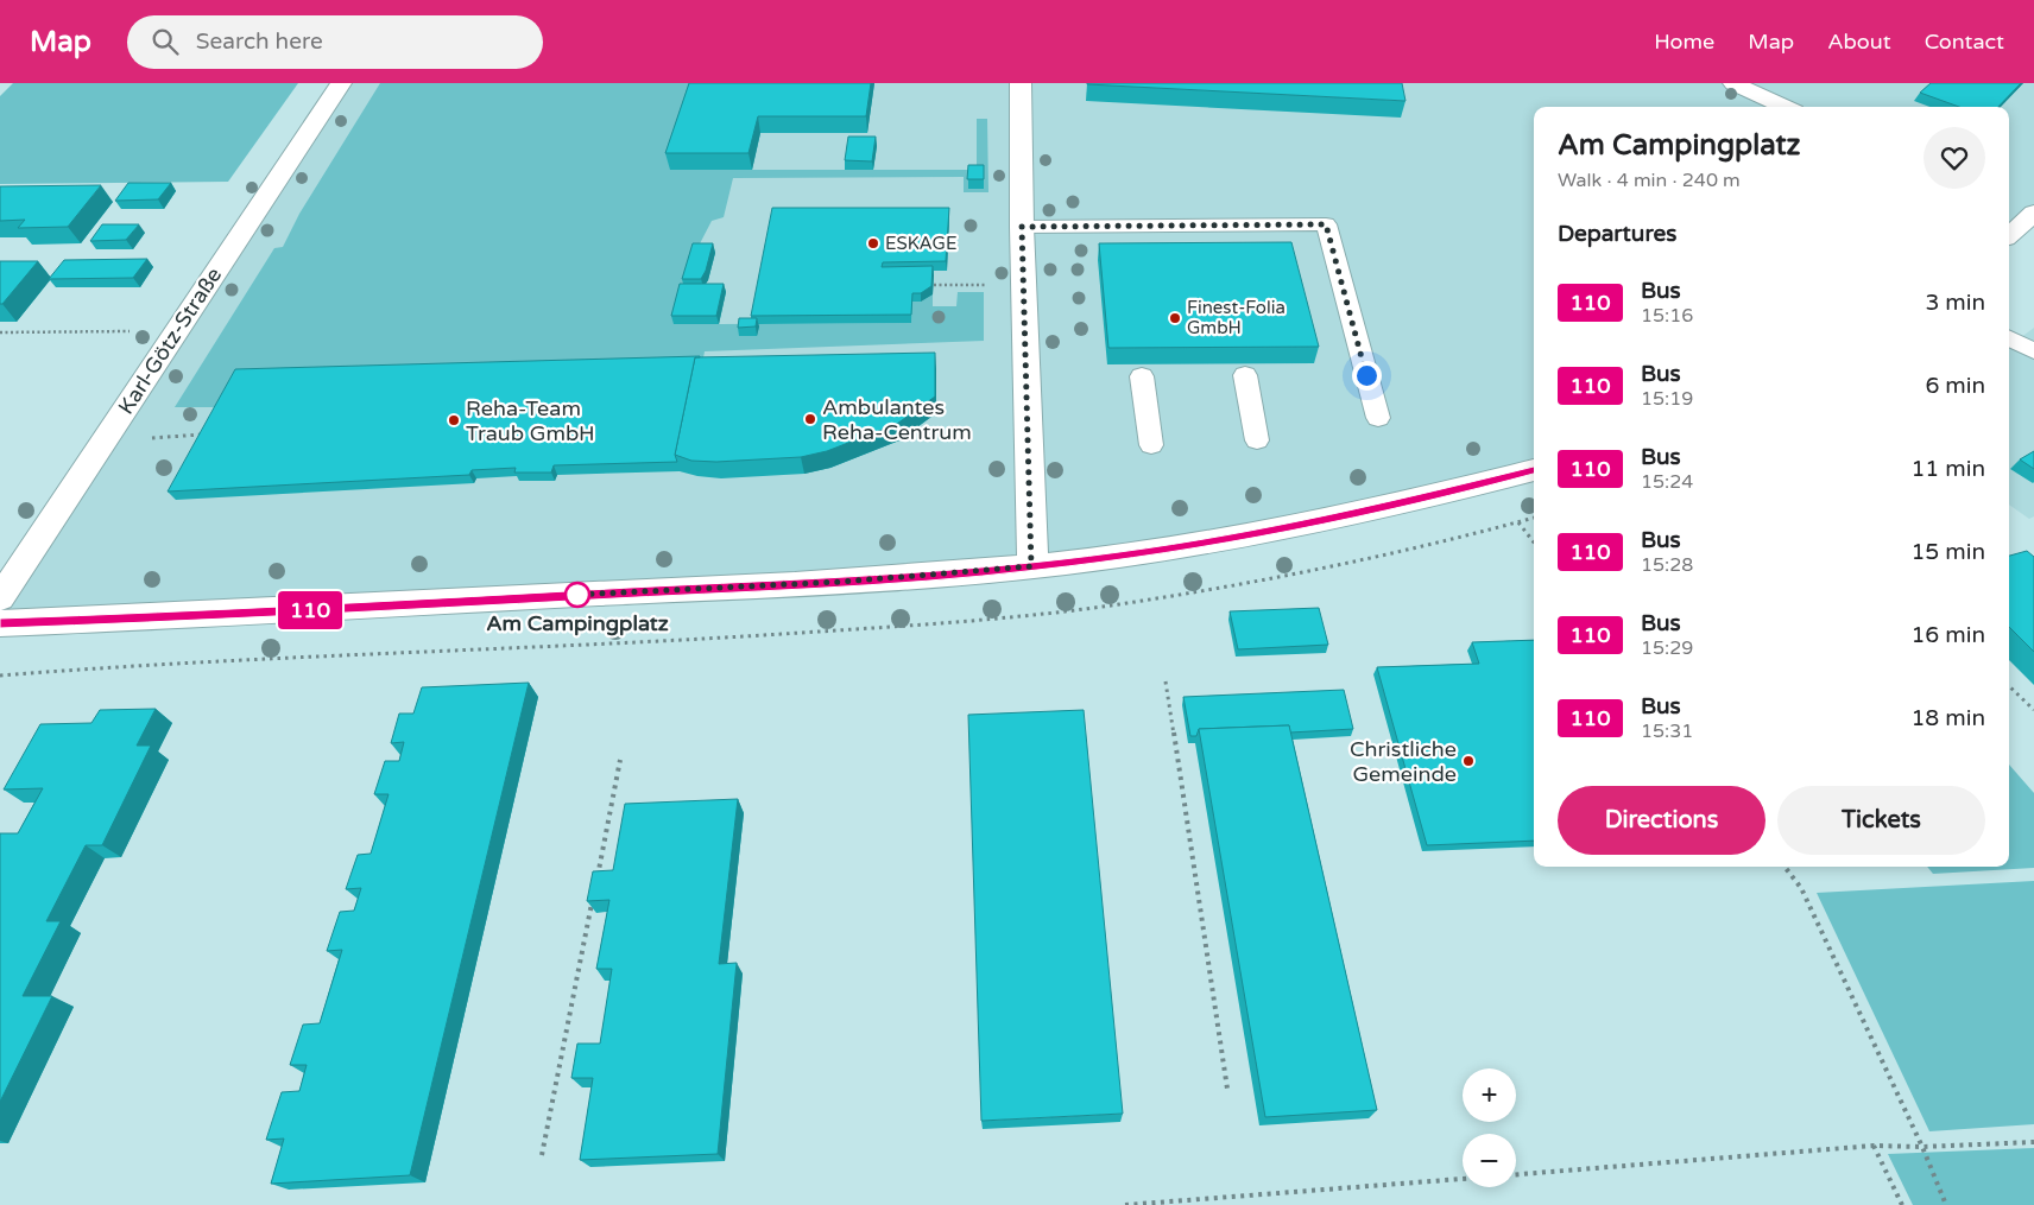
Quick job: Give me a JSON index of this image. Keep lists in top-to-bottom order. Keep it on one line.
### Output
{"streets":{"street":["Karl-Götz-Straße"]},"places":["ESKAGE","Finest-Folia GmbH","Ambulantes Reha-Centrum","Reha-Team Traub GmbH","Am Campingplatz","Christliche Gemeinde"],"lines":["bus line 110"],"page":{"header":"Map","search":"Search here","nav":["Home","Map","About","Contact"],"on_map":"110","heading":[["Am Campingplatz","Walk · 4 min · 240 m"],"Departures"],"list":[{"mark":"110","name":"Bus","note":"15:16","value":"3 min"},{"mark":"110","name":"Bus","note":"15:19","value":"6 min"},{"mark":"110","name":"Bus","note":"15:24","value":"11 min"},{"mark":"110","name":"Bus","note":"15:28","value":"15 min"},{"mark":"110","name":"Bus","note":"15:29","value":"16 min"},{"mark":"110","name":"Bus","note":"15:31","value":"18 min"}],"buttons":["Directions","Tickets"],"map_buttons":["+","−"]}}
